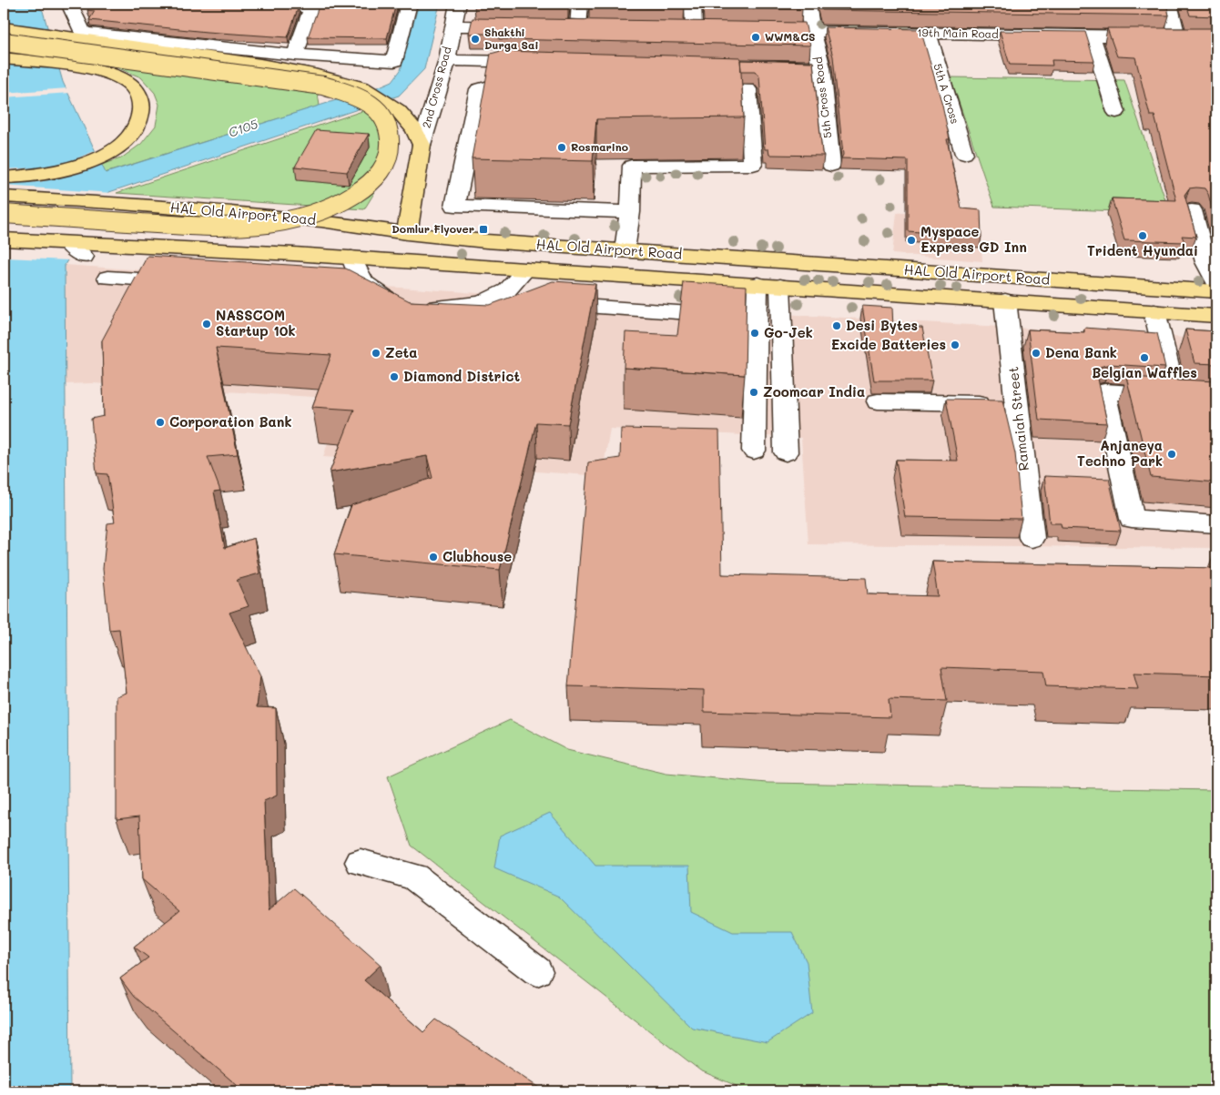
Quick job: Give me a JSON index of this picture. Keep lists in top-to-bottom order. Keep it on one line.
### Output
{"streets":{"main road":["HAL Old Airport Road"],"street":["19th Main Road","2nd Cross Road","5th A Cross","5th Cross Road","Ramaiah Street"]},"crossings":[["19th Main Road","5th A Cross"],["19th Main Road","5th Cross Road"],["HAL Old Airport Road","Ramaiah Street"]],"water":["C105"],"places":{"other":["WWM&CS","Shakthi Durga Sai","Rosmarino","Trident Hyundai","Myspace Express GD Inn","NASSCOM Startup 10k","Desi Bytes","Go-Jek","Excide Batteries","Zeta","Dena Bank","Belgian Waffles","Diamond District","Zoomcar India","Corporation Bank","Anjaneya Techno Park","Clubhouse"],"transit":["Domlur Flyover"]}}
